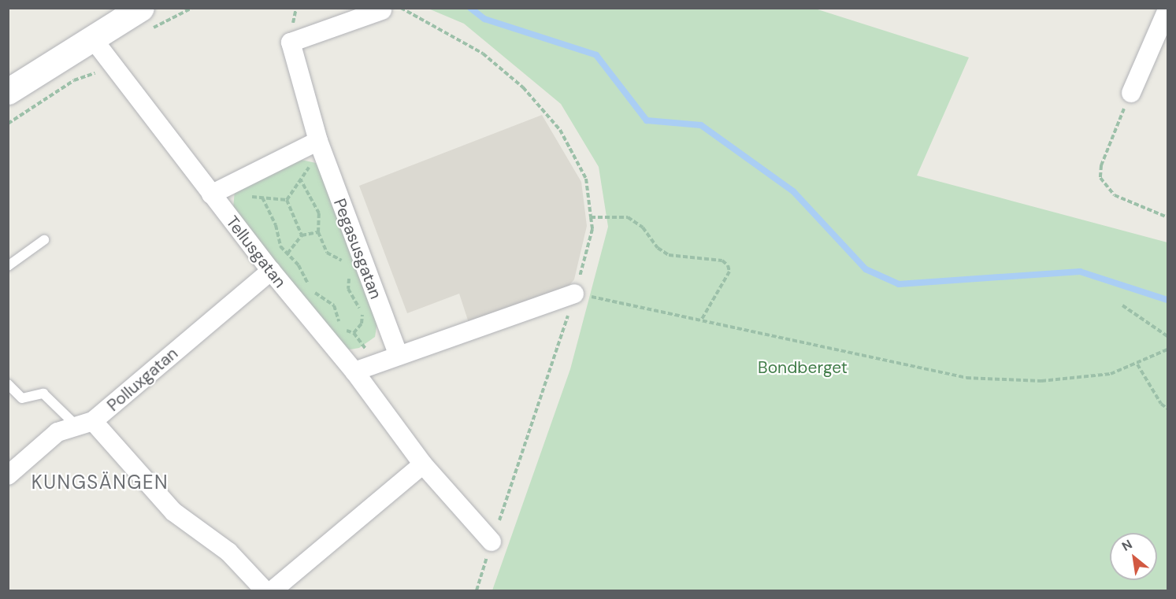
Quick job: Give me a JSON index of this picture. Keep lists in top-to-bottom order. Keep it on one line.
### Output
{"streets":{"street":["Pegasusgatan","Tellusgatan","Polluxgatan"]},"crossings":[["Tellusgatan","Polluxgatan"]],"districts":["KUNGSÄNGEN"],"parks":["Bondberget"],"north":"top left"}
